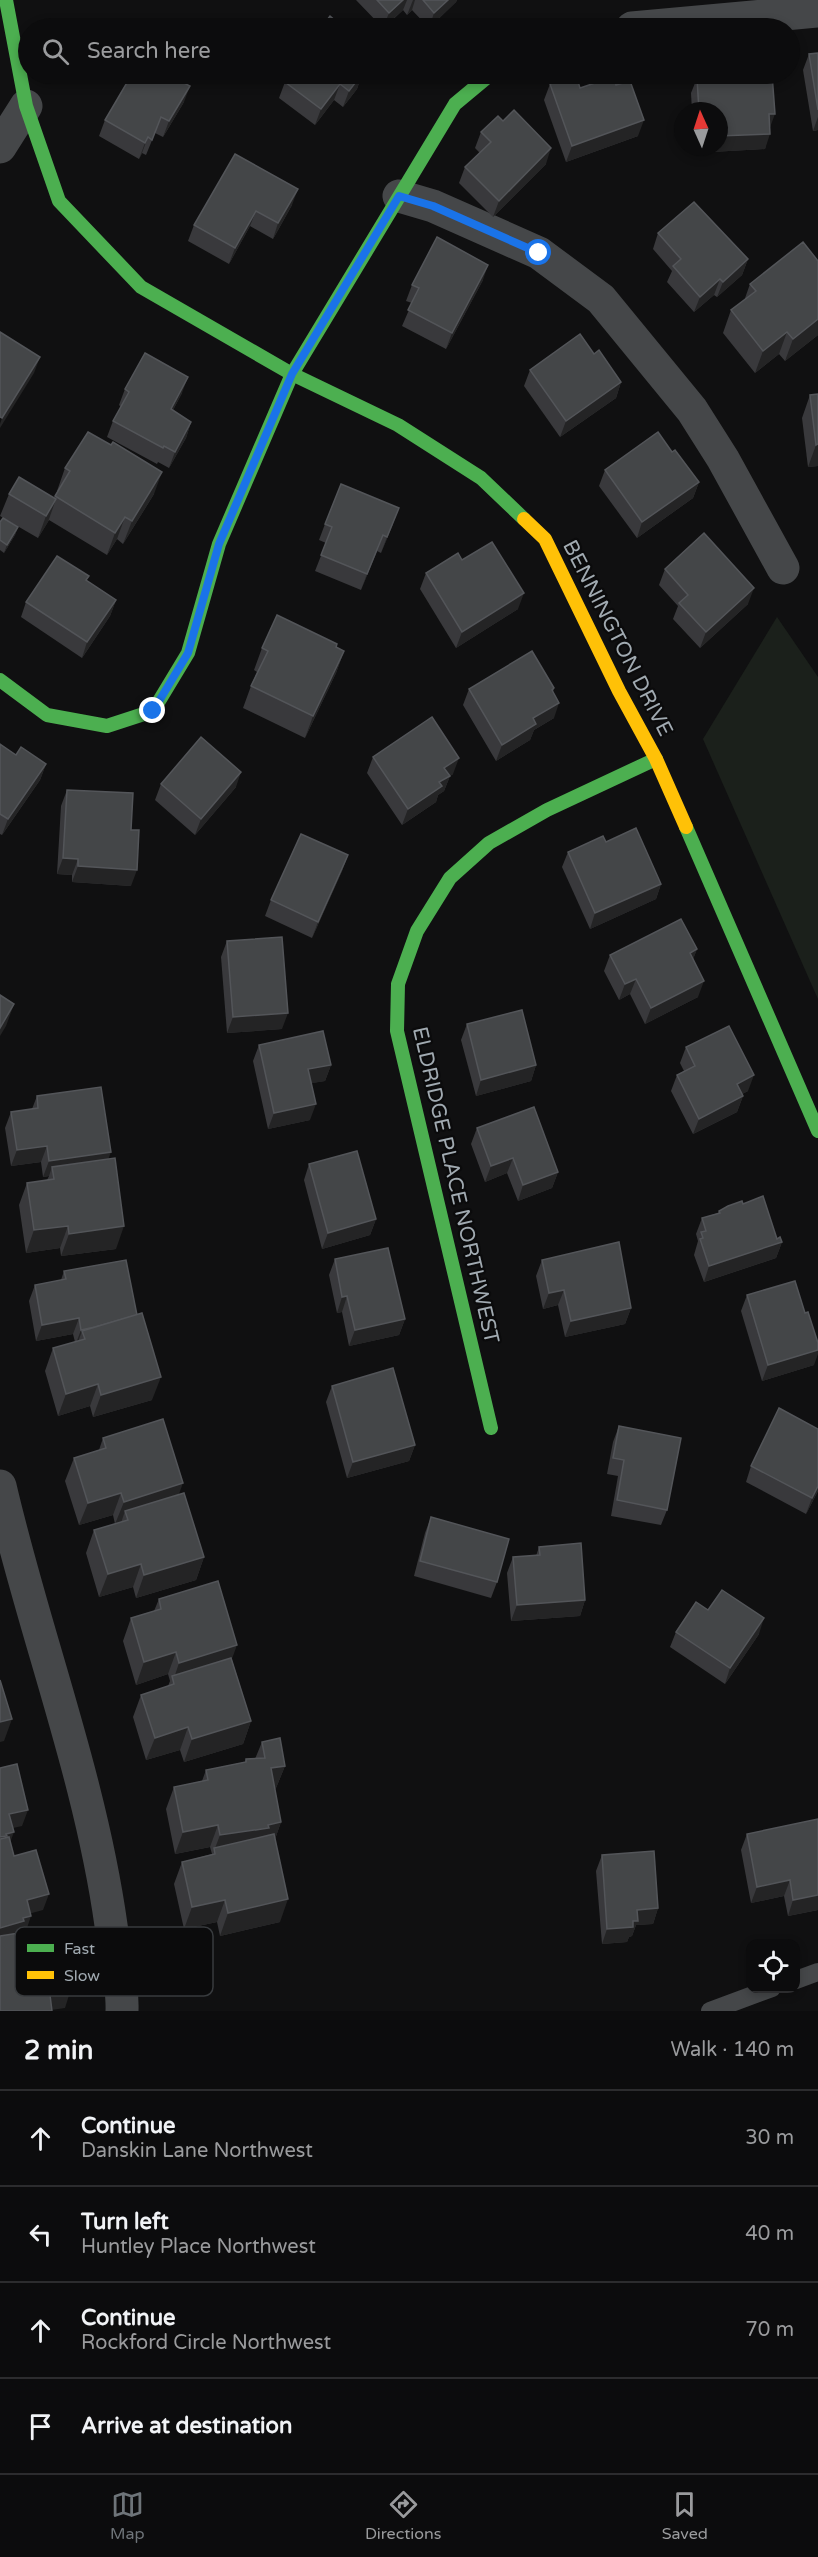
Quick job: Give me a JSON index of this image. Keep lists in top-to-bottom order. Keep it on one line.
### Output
{"streets":{"street":["BENNINGTON DRIVE","ELDRIDGE PLACE NORTHWEST"]},"crossings":[["BENNINGTON DRIVE","ELDRIDGE PLACE NORTHWEST"]],"legend":["Fast","Slow"],"north":"top","page":{"search":"Search here","heading":["2 min","Walk · 140 m"],"list":[["Continue","Danskin Lane Northwest","30 m"],["Turn left","Huntley Place Northwest","40 m"],["Continue","Rockford Circle Northwest","70 m"],"Arrive at destination"],"nav":["Map","Directions","Saved"]}}
